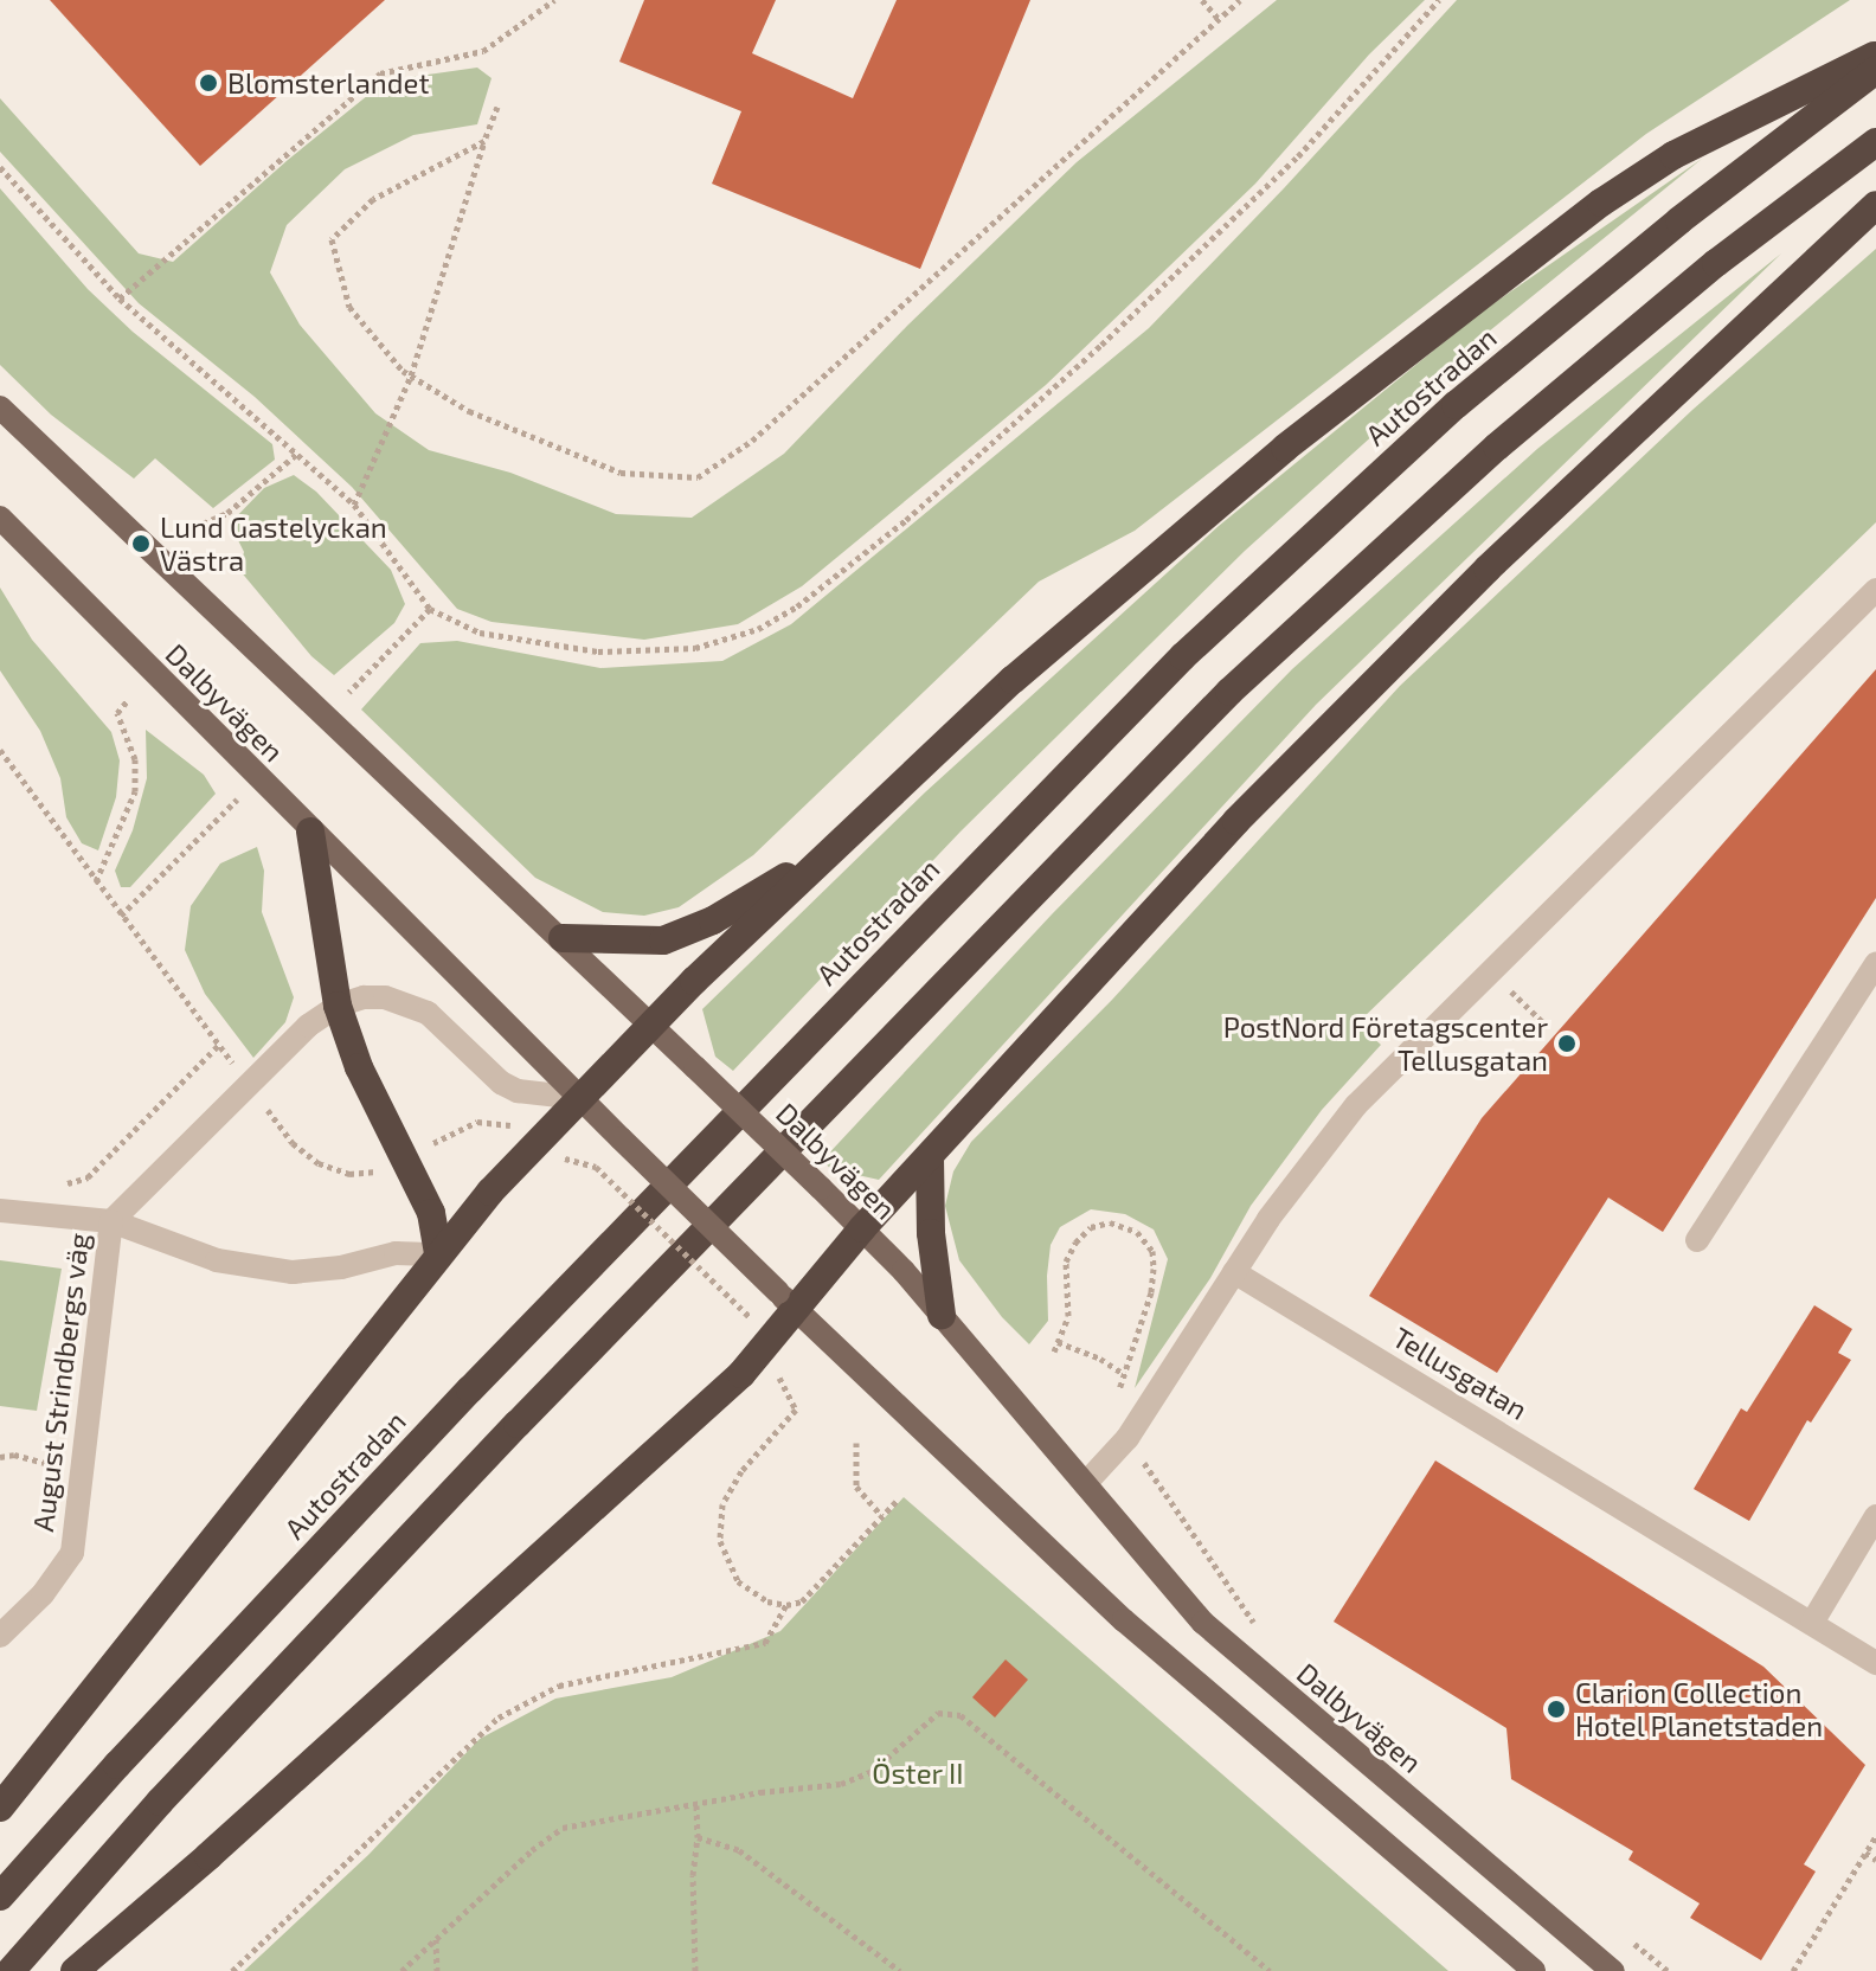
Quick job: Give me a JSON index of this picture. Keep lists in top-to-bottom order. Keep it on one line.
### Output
{"streets":{"highway":["Autostradan"],"main road":["Dalbyvägen"],"street":["Tellusgatan","August Strindbergs väg"]},"parks":["Öster II"],"places":["Blomsterlandet","Lund Gastelyckan Västra","PostNord Företagscenter Tellusgatan","Clarion Collection Hotel Planetstaden"]}
